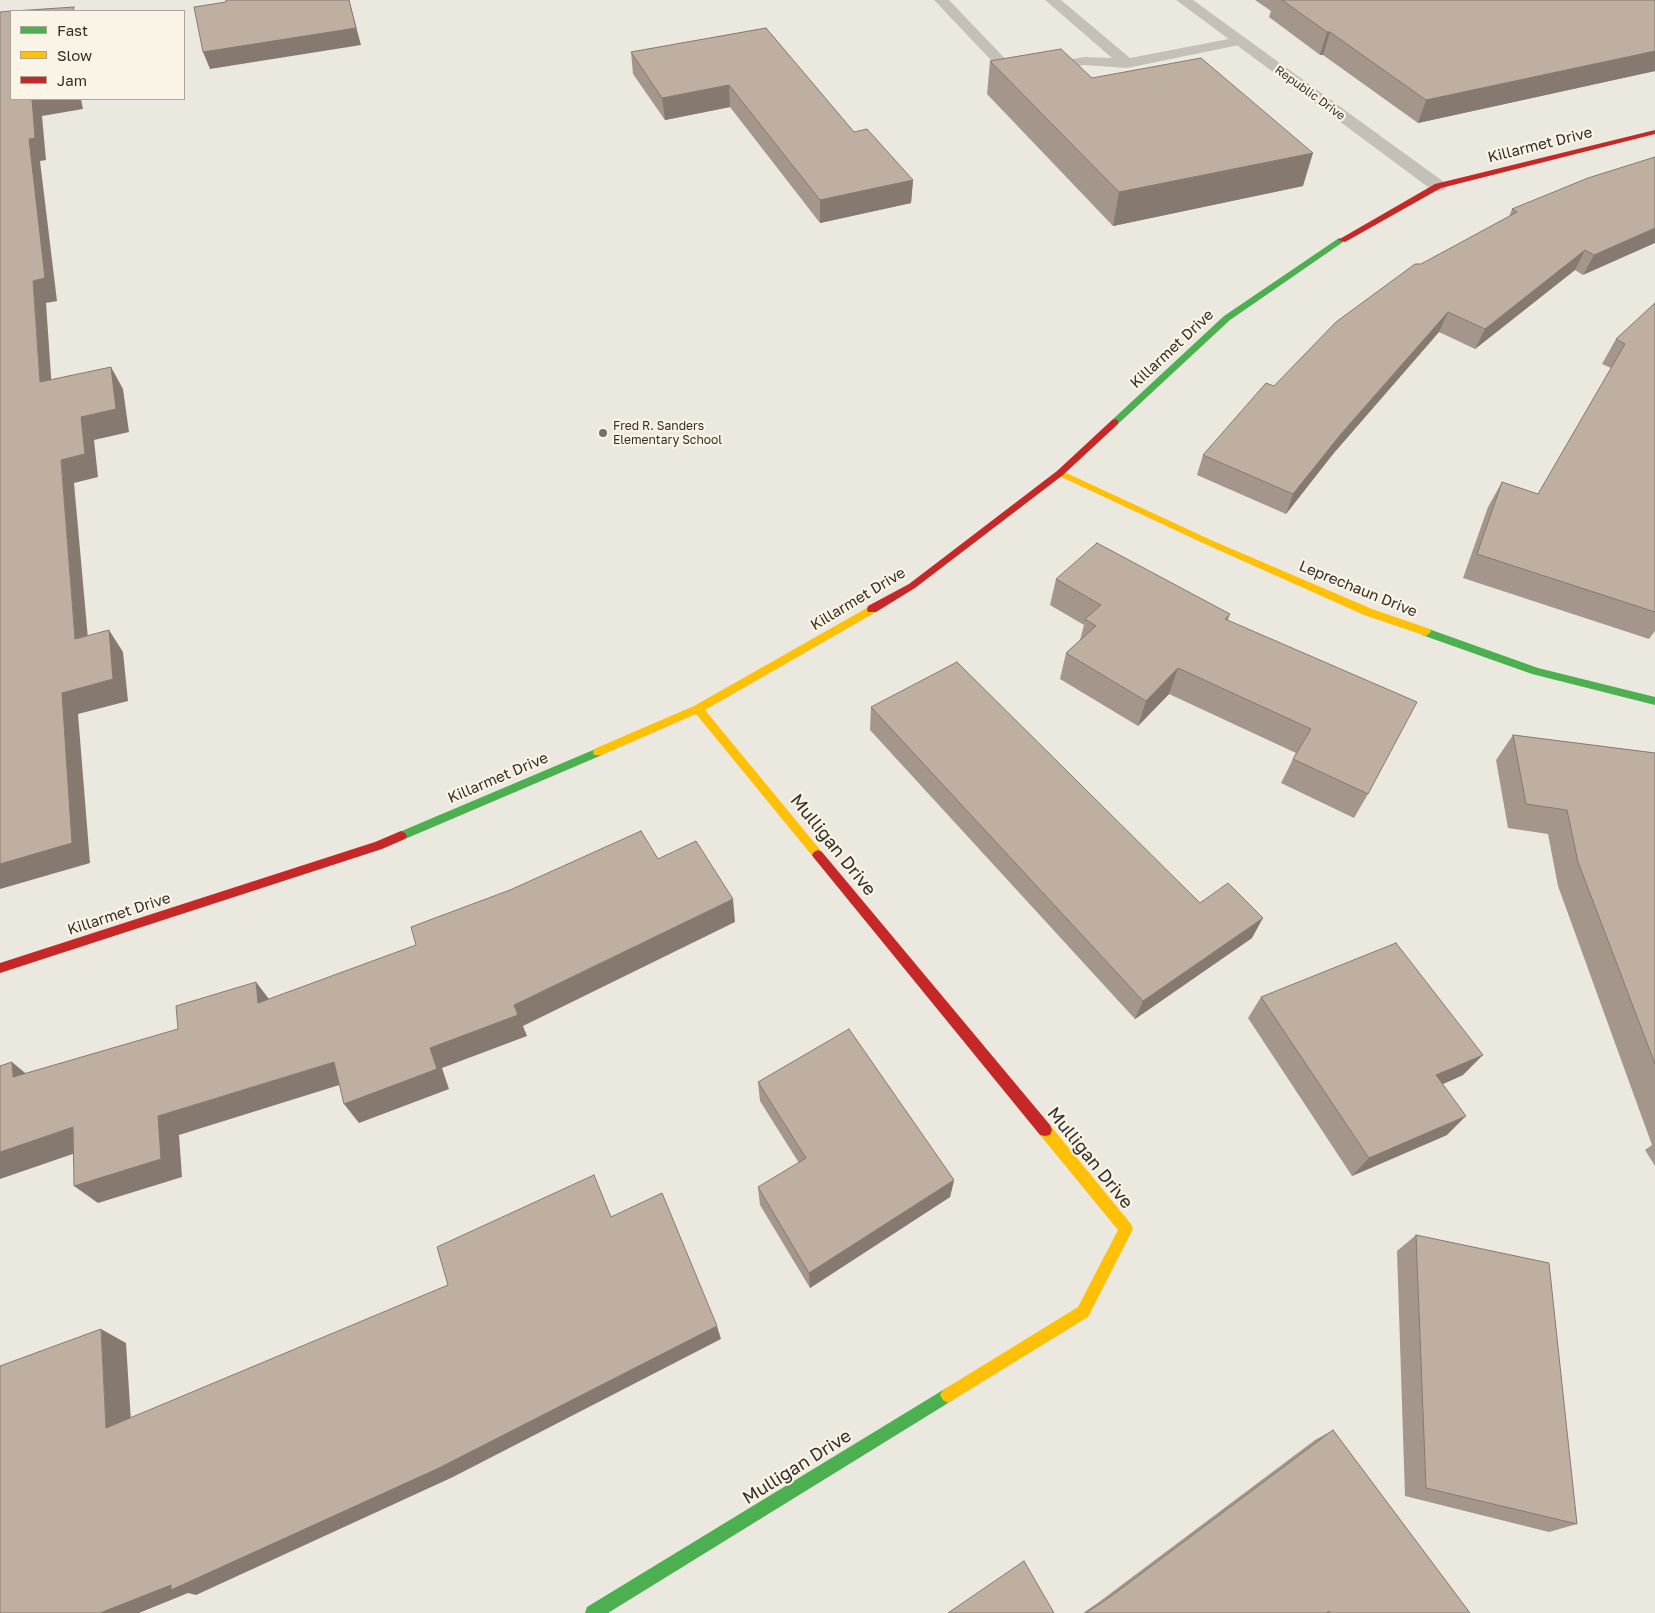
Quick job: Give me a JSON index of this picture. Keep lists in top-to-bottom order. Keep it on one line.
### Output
{"streets":{"street":["Republic Drive","Killarmet Drive","Leprechaun Drive","Mulligan Drive"]},"crossings":[["Republic Drive","Killarmet Drive"],["Killarmet Drive","Leprechaun Drive"],["Killarmet Drive","Mulligan Drive"]],"places":["Fred R. Sanders Elementary School"],"legend":["Fast","Slow","Jam"]}
